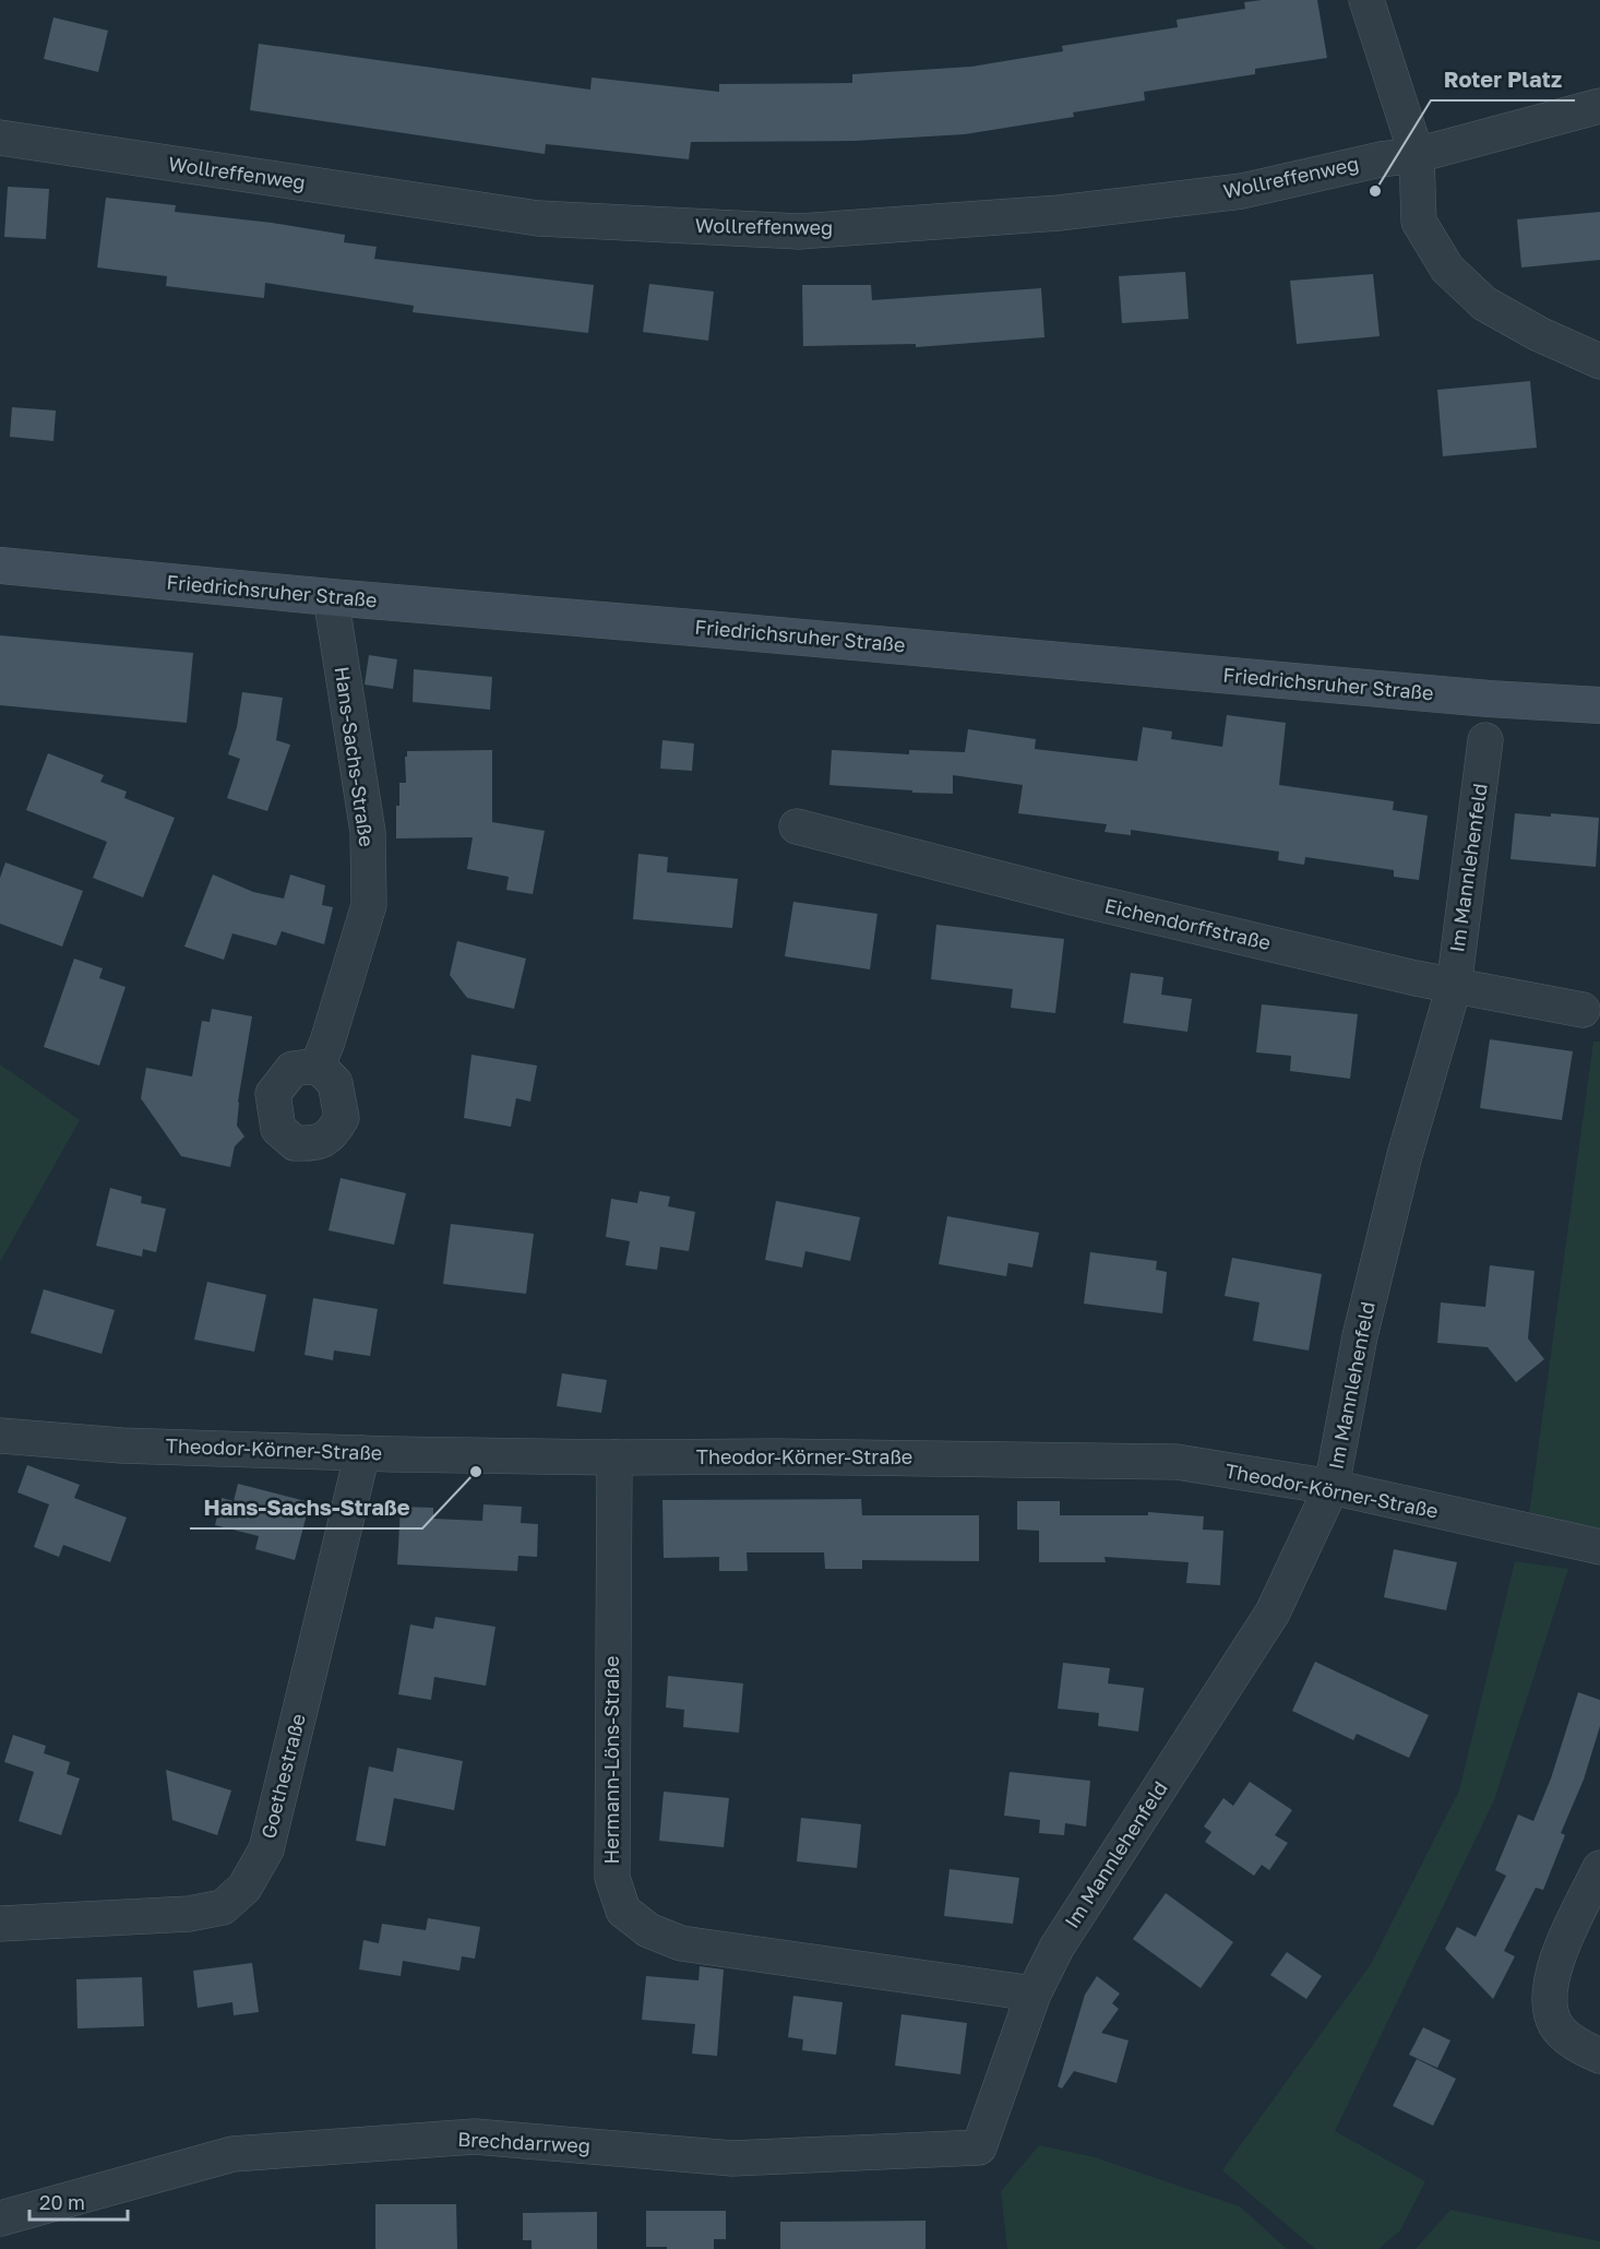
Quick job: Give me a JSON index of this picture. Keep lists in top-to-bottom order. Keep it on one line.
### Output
{"streets":{"main road":["Friedrichsruher Straße"],"street":["Wollreffenweg","Hans-Sachs-Straße","Im Mannlehenfeld","Eichendorffstraße","Theodor-Körner-Straße","Hermann-Löns-Straße","Goethestraße","Brechdarrweg"]},"crossings":[["Friedrichsruher Straße","Hans-Sachs-Straße"],["Im Mannlehenfeld","Eichendorffstraße"],["Im Mannlehenfeld","Theodor-Körner-Straße"],["Im Mannlehenfeld","Hermann-Löns-Straße"],["Im Mannlehenfeld","Brechdarrweg"],["Theodor-Körner-Straße","Hermann-Löns-Straße"],["Theodor-Körner-Straße","Goethestraße"]],"places":["Roter Platz","Hans-Sachs-Straße"],"scale_bar":"20 m"}
